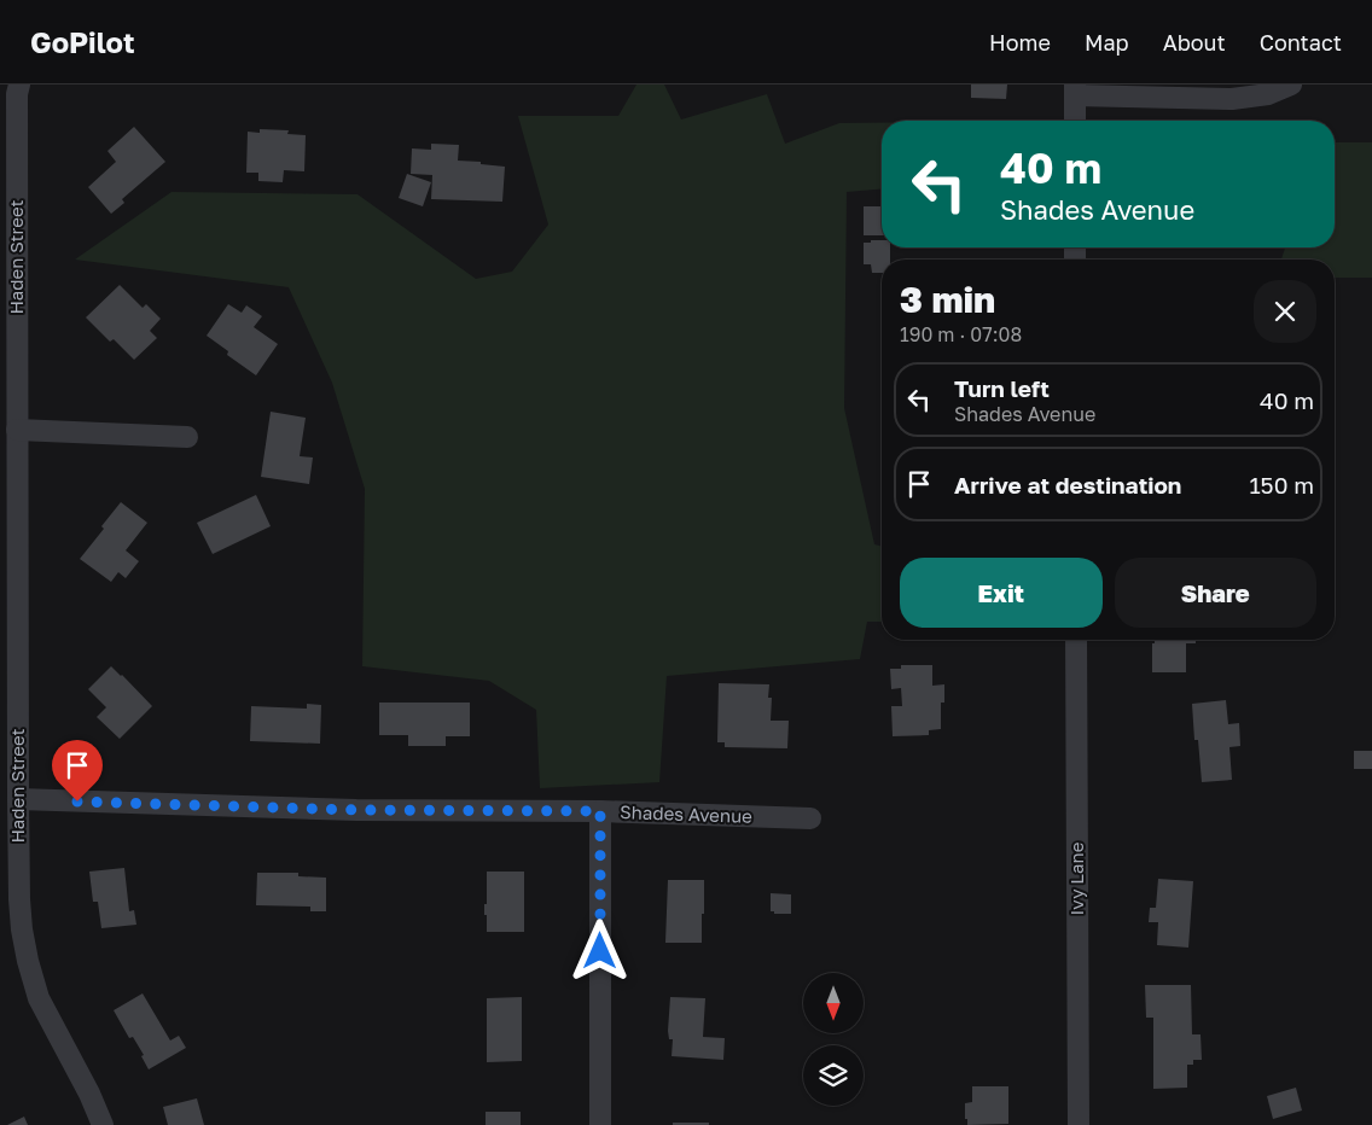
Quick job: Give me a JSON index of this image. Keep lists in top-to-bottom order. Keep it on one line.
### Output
{"streets":{"street":["Haden Street","Shades Avenue","Ivy Lane"]},"crossings":[["Haden Street","Shades Avenue"]],"north":"bottom","page":{"header":"GoPilot","nav":["Home","Map","About","Contact"],"turn":["40 m","Shades Avenue"],"heading":["3 min","190 m · 07:08"],"list":[{"name":"Turn left","note":"Shades Avenue","value":"40 m"},{"name":"Arrive at destination","value":"150 m"}],"buttons":["Exit","Share"]}}
